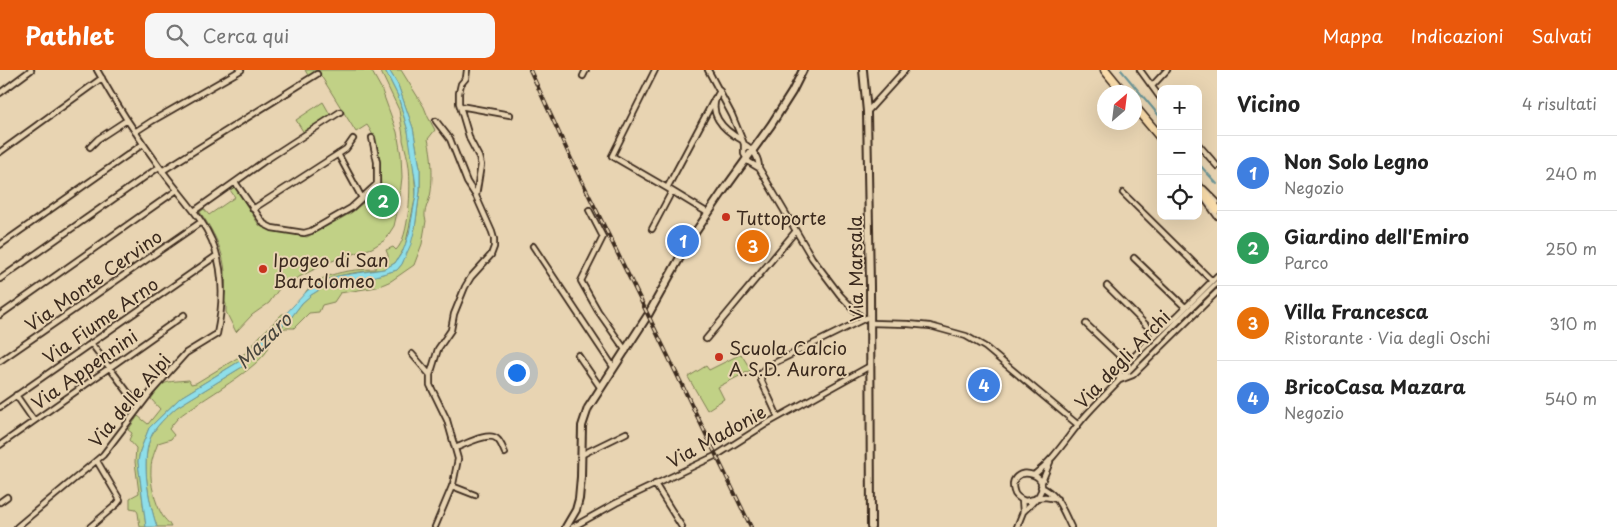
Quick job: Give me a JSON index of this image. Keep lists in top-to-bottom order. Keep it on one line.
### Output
{"streets":{"street":["Via Marsala","Via Monte Cervino","Via Fiume Arno","Via degli Archi","Via Appennini","Via delle Alpi","Via Madonie"]},"crossings":[["Via Marsala","Via Madonie"],["Via Monte Cervino","Via delle Alpi"],["Via Fiume Arno","Via delle Alpi"]],"water":["Mazaro"],"places":["Tuttoporte","Ipogeo di San Bartolomeo","Scuola Calcio A.S.D. Aurora"],"north":"top right","page":{"header":"Pathlet","search":"Cerca qui","nav":["Mappa","Indicazioni","Salvati"],"heading":["Vicino","4 risultati"],"map_buttons":["+","−"],"list":[{"mark":"1","name":"Non Solo Legno","note":"Negozio","value":"240 m"},{"mark":"2","name":"Giardino dell'Emiro","note":"Parco","value":"250 m"},{"mark":"3","name":"Villa Francesca","note":"Ristorante · Via degli Oschi","value":"310 m"},{"mark":"4","name":"BricoCasa Mazara","note":"Negozio","value":"540 m"}],"pins":["2","1","3","4"]}}
